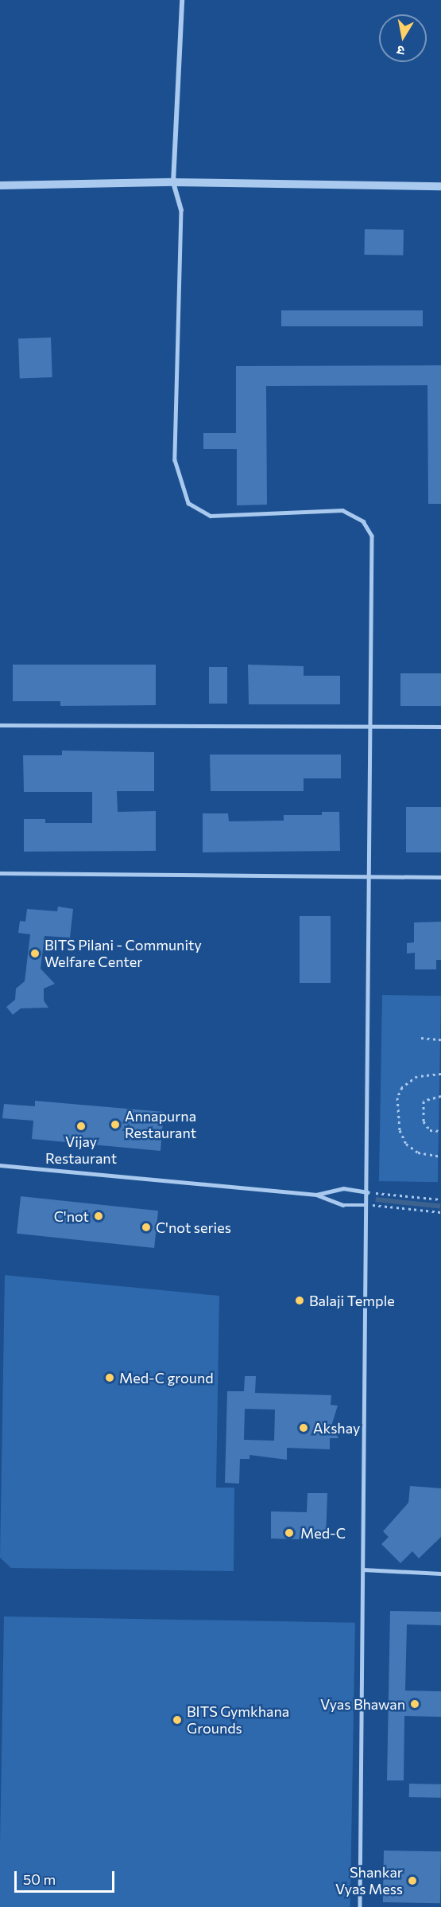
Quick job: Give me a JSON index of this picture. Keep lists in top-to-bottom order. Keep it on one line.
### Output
{"places":["BITS Pilani - Community Welfare Center","Annapurna Restaurant","Vijay Restaurant","C'not","C'not series","Balaji Temple","Med-C ground","Akshay","Med-C","Vyas Bhawan","BITS Gymkhana Grounds","Shankar Vyas Mess"],"scale_bar":"50 m","north":"bottom"}
